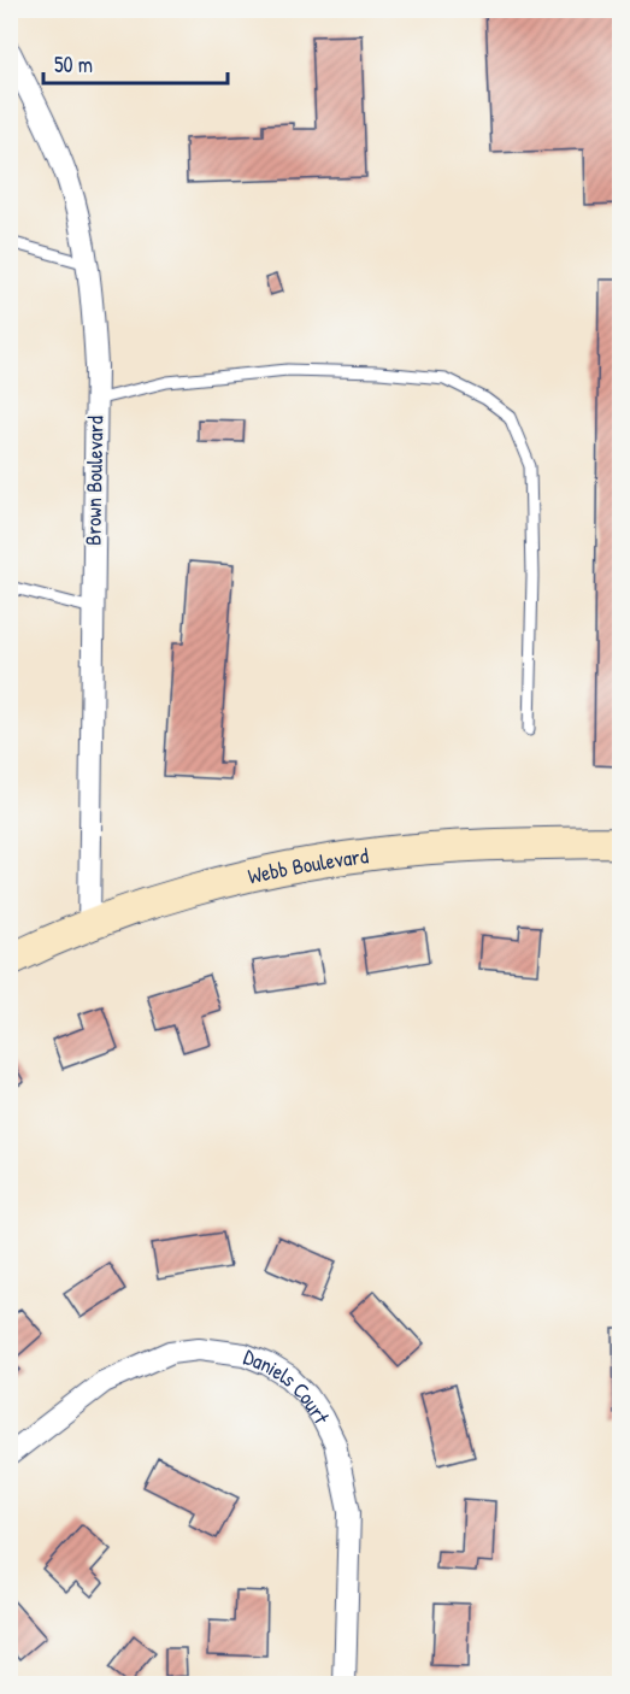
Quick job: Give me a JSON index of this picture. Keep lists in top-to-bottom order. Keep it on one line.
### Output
{"streets":{"street":["Brown Boulevard","Webb Boulevard","Daniels Court"]},"crossings":[["Brown Boulevard","Webb Boulevard"]],"scale_bar":"50 m"}
